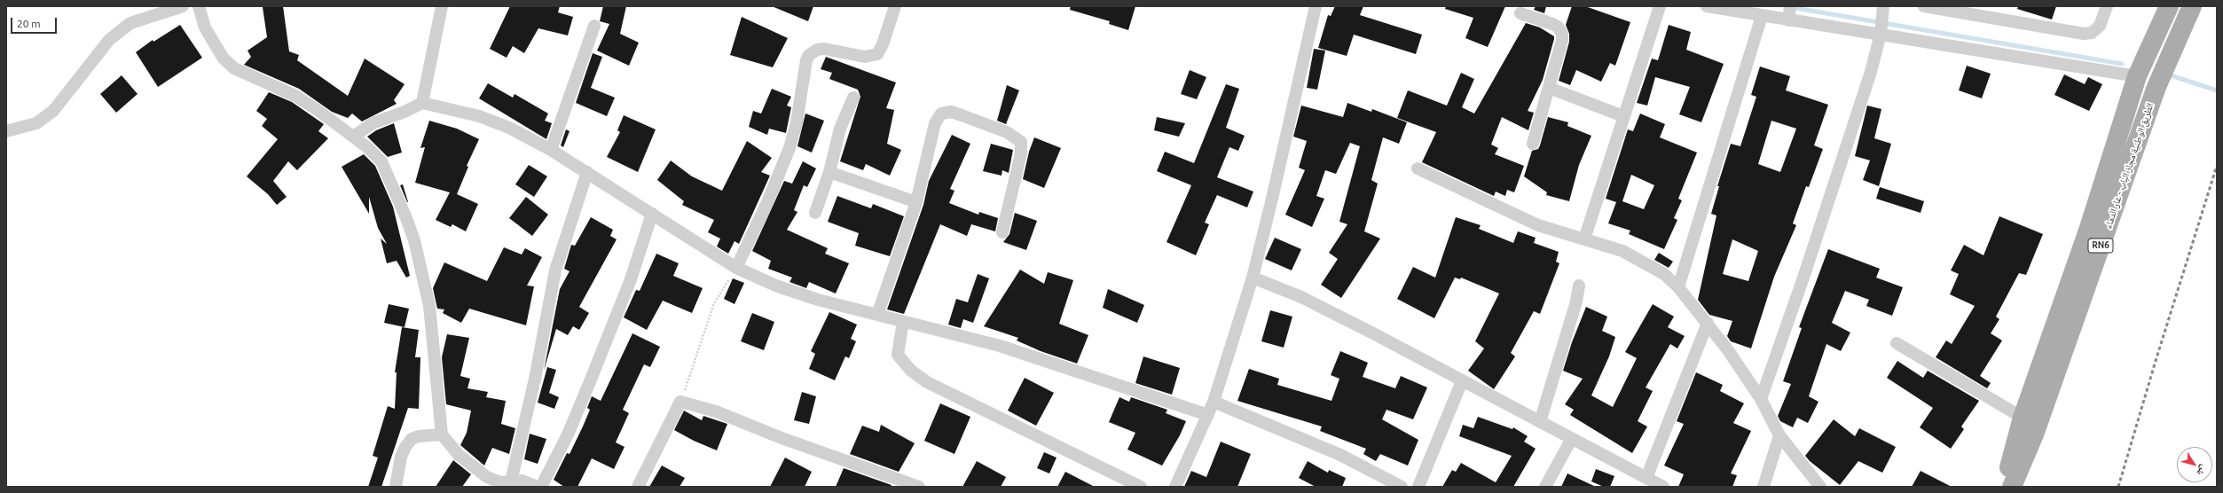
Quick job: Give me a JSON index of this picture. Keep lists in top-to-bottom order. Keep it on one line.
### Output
{"streets":{"main road":["الطريق الوطنية مجاز الباب - غار الدماء","RN6"]},"scale_bar":"20 m","north":"bottom right"}
